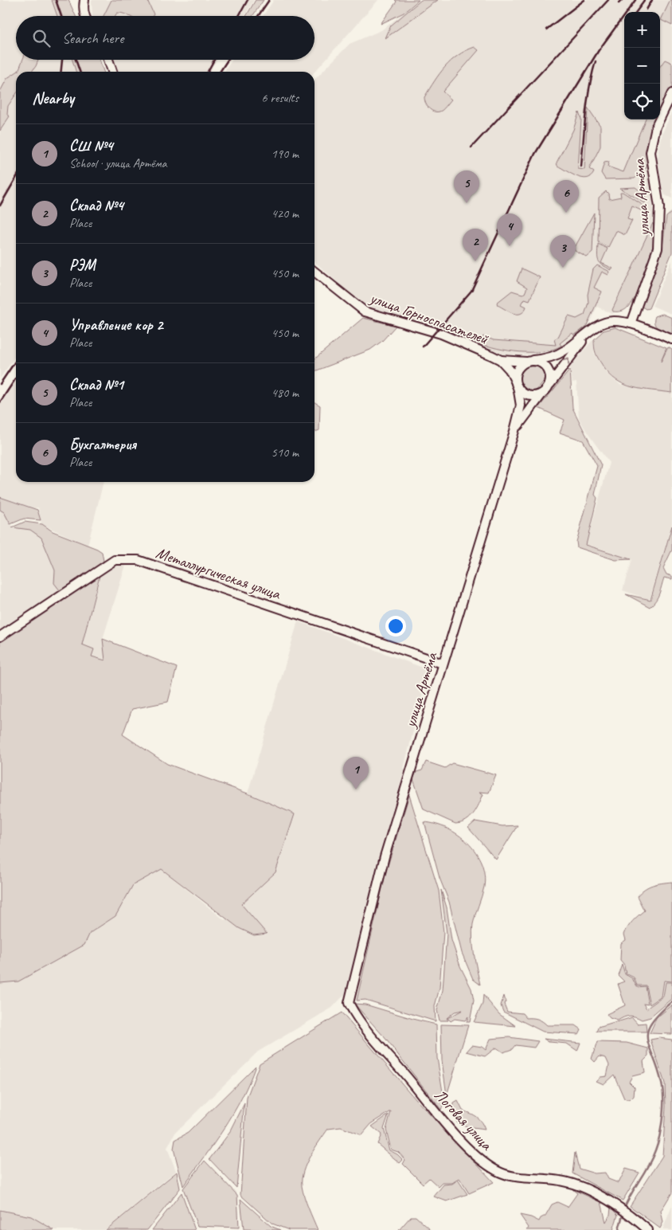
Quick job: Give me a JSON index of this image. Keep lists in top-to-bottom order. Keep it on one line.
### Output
{"streets":{"street":["улица Артёма","улица Горноспасателей","Металлургическая улица","Логовая улица"]},"crossings":[["улица Артёма","улица Горноспасателей"],["улица Артёма","Металлургическая улица"],["улица Артёма","Логовая улица"]],"page":{"map_buttons":["+","−"],"search":"Search here","heading":["Nearby","6 results"],"list":[{"mark":"1","name":"СШ №4","note":"School · улица Артёма","value":"190 m"},{"mark":"2","name":"Склад №4","note":"Place","value":"420 m"},{"mark":"3","name":"РЭМ","note":"Place","value":"450 m"},{"mark":"4","name":"Управление кор 2","note":"Place","value":"450 m"},{"mark":"5","name":"Склад №1","note":"Place","value":"480 m"},{"mark":"6","name":"Бухгалтерия","note":"Place","value":"510 m"}],"pins":["5","6","4","2","3","1"]}}
